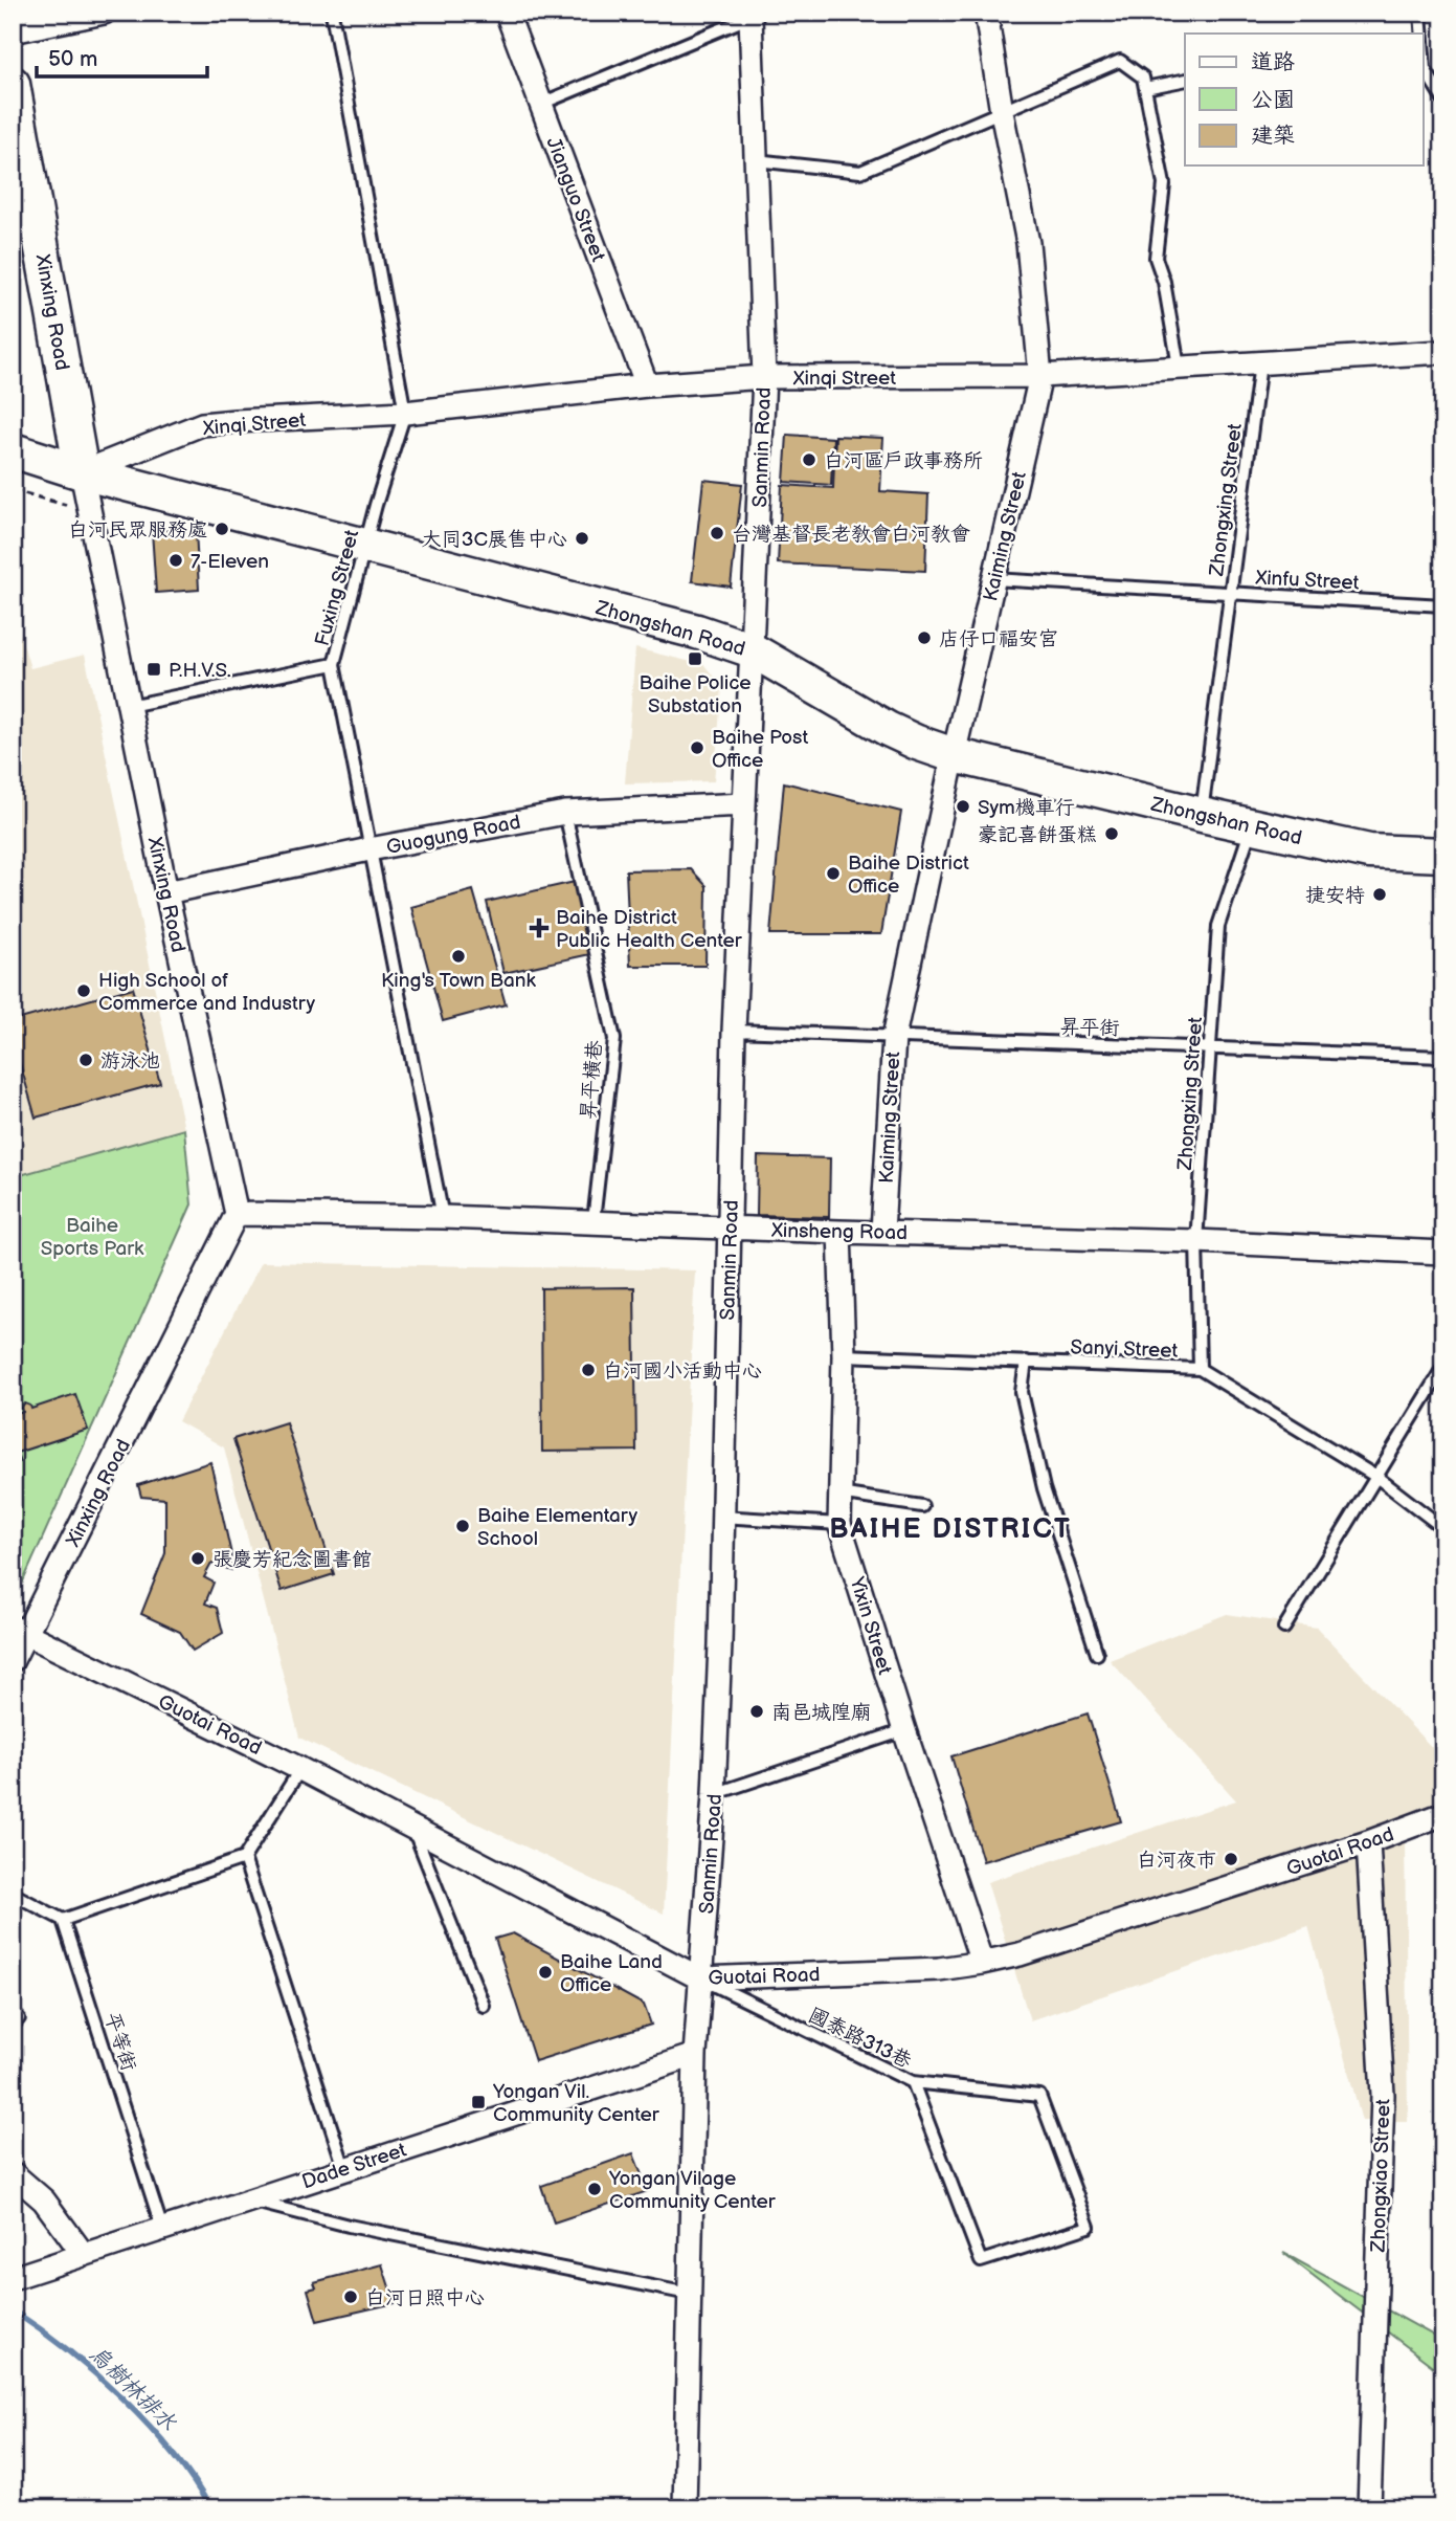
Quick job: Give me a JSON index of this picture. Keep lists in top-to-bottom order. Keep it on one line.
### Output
{"streets":{"street":["Jianguo Street","Xinxing Road","Xinqi Street","Sanmin Road","Kaiming Street","Zhongshan Road","Guogung Road","Xinsheng Road","Yixin Street","Guotai Road","Dade Street","Zhongxiao Street"],"lane":["Zhongxing Street","Xinfu Street","Fuxing Street","昇平街","昇平橫巷","Sanyi Street","國泰路313巷","平等街"]},"crossings":[["Jianguo Street","Xinqi Street"],["Xinxing Road","Xinqi Street"],["Xinxing Road","Zhongshan Road"],["Xinxing Road","Guogung Road"],["Xinxing Road","Xinsheng Road"],["Xinxing Road","Guotai Road"],["Xinqi Street","Sanmin Road"],["Xinqi Street","Zhongxing Street"],["Xinqi Street","Kaiming Street"],["Xinqi Street","Fuxing Street"],["Xinqi Street","Zhongshan Road"],["Sanmin Road","Zhongshan Road"],["Sanmin Road","Guogung Road"],["Sanmin Road","昇平街"],["Sanmin Road","Xinsheng Road"],["Sanmin Road","Guotai Road"],["Sanmin Road","國泰路313巷"],["Sanmin Road","Dade Street"],["Zhongxing Street","Xinfu Street"],["Zhongxing Street","Zhongshan Road"],["Zhongxing Street","昇平街"],["Zhongxing Street","Xinsheng Road"],["Zhongxing Street","Sanyi Street"],["Kaiming Street","Xinfu Street"],["Kaiming Street","Zhongshan Road"],["Kaiming Street","昇平街"],["Kaiming Street","Xinsheng Road"],["Fuxing Street","Zhongshan Road"],["Fuxing Street","Guogung Road"],["Fuxing Street","Xinsheng Road"],["Guogung Road","昇平橫巷"],["昇平橫巷","Xinsheng Road"],["Xinsheng Road","Yixin Street"],["Sanyi Street","Yixin Street"],["Yixin Street","Guotai Road"],["Guotai Road","國泰路313巷"],["Guotai Road","Zhongxiao Street"],["平等街","Dade Street"]],"districts":["BAIHE DISTRICT"],"water":["烏樹林排水"],"parks":["Baihe Sports Park"],"places":{"other":["白河區戶政事務所","白河民眾服務處","台灣基督長老教會白河教會","大同3C展售中心","7-Eleven","店仔口福安宮","Baihe Post Office","Sym機車行","豪記喜餅蛋糕","Baihe District Office","捷安特","King's Town Bank","High School of Commerce and Industry","游泳池","白河國小活動中心","Baihe Elementary School","張慶芳紀念圖書館","南邑城隍廟","白河夜市","Baihe Land Office","Yongan Vilage Community Center","白河日照中心"],"transit":["Baihe Police Substation","P.H.V.S.","Yongan Vil. Community Center"],"health":["Baihe District Public Health Center"]},"legend":["道路","公園","建築"],"scale_bar":"50 m"}
